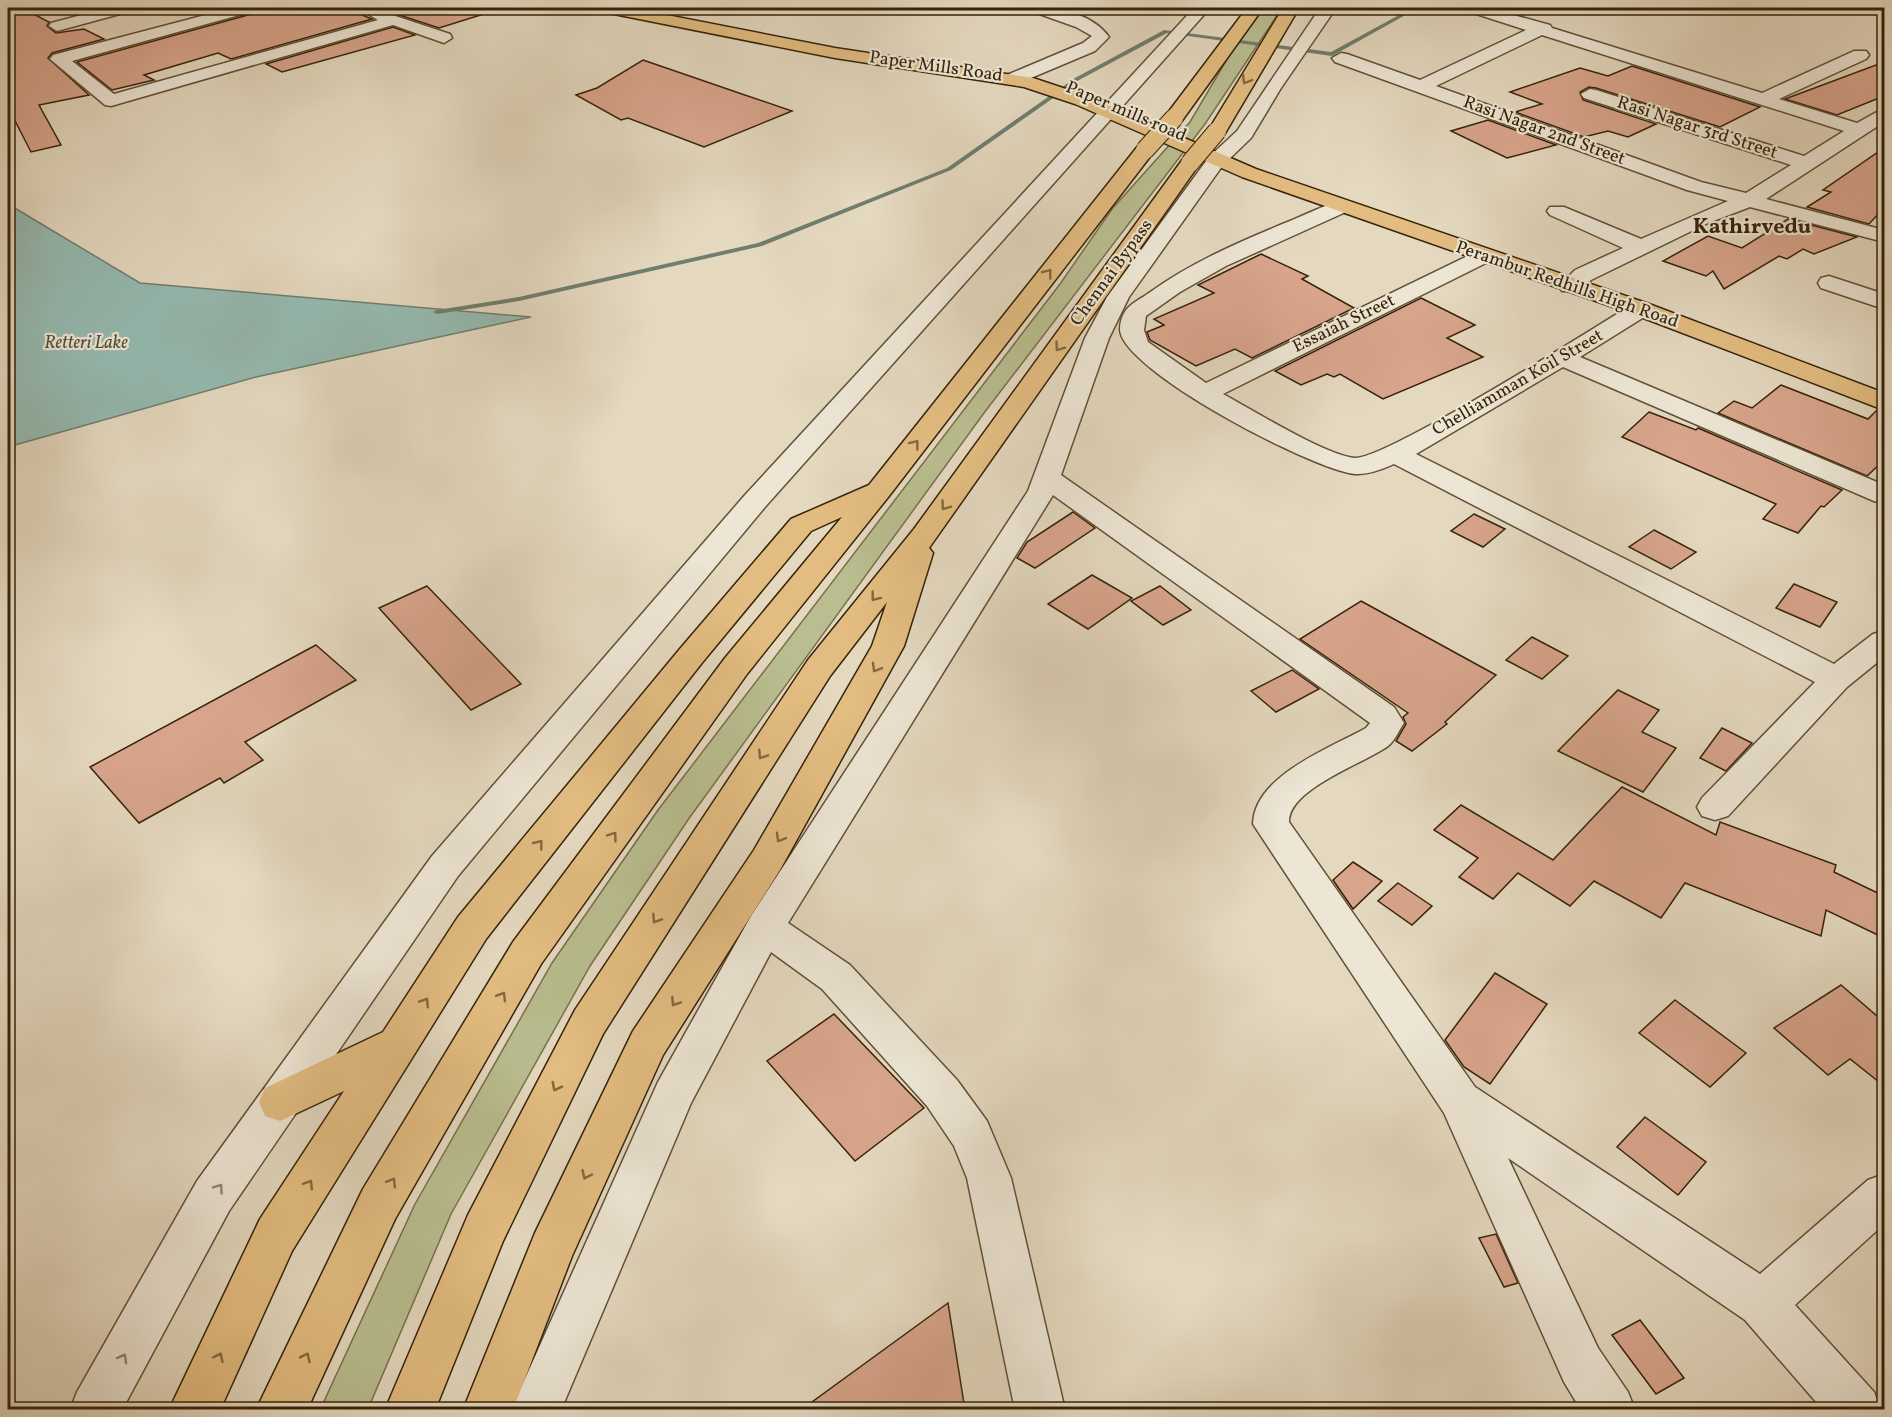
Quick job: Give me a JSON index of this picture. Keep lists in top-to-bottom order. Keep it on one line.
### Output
{"streets":{"main road":["Paper Mills Road","Paper mills road","Chennai Bypass","Perambur Redhills High Road"],"street":["Rasi Nagar 3rd Street","Rasi Nagar 2nd Street","Essaiah Street","Chelliamman Koil Street"]},"crossings":[["Paper Mills Road","Paper mills road"],["Paper mills road","Chennai Bypass"],["Paper mills road","Perambur Redhills High Road"],["Chennai Bypass","Perambur Redhills High Road"],["Perambur Redhills High Road","Essaiah Street"],["Perambur Redhills High Road","Chelliamman Koil Street"],["Essaiah Street","Chelliamman Koil Street"]],"districts":["Kathirvedu"],"water":["Retteri Lake"]}
